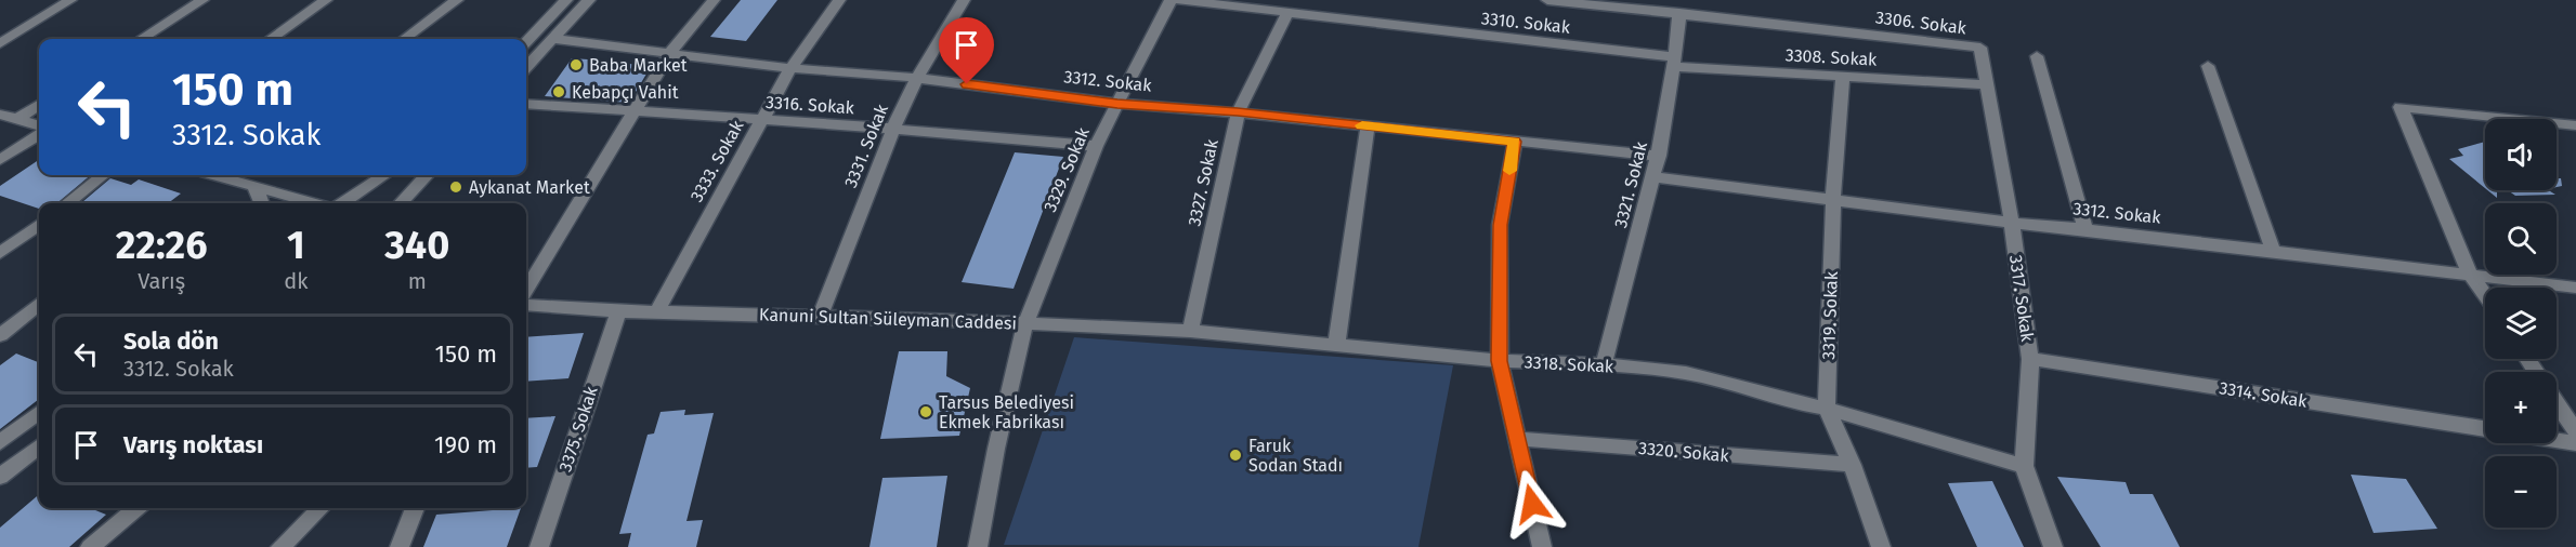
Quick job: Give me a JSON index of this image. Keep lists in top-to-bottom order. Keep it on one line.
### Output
{"streets":{"street":["3310. Sokak","3306. Sokak","3308. Sokak","3312. Sokak","3316. Sokak","3331. Sokak","3333. Sokak","3329. Sokak","3327. Sokak","3321. Sokak","3317. Sokak","3319. Sokak","Kanuni Sultan Süleyman Caddesi","3318. Sokak","3314. Sokak","3375. Sokak","3320. Sokak"]},"crossings":[["3310. Sokak","3308. Sokak"],["3310. Sokak","3327. Sokak"],["3310. Sokak","3321. Sokak"],["3306. Sokak","3321. Sokak"],["3306. Sokak","3317. Sokak"],["3308. Sokak","3321. Sokak"],["3308. Sokak","3317. Sokak"],["3308. Sokak","3319. Sokak"],["3312. Sokak","3331. Sokak"],["3312. Sokak","3333. Sokak"],["3312. Sokak","3329. Sokak"],["3312. Sokak","3327. Sokak"],["3312. Sokak","3321. Sokak"],["3312. Sokak","3317. Sokak"],["3312. Sokak","3319. Sokak"],["3316. Sokak","3331. Sokak"],["3316. Sokak","3333. Sokak"],["3316. Sokak","3329. Sokak"],["3331. Sokak","Kanuni Sultan Süleyman Caddesi"],["3333. Sokak","Kanuni Sultan Süleyman Caddesi"],["3329. Sokak","Kanuni Sultan Süleyman Caddesi"],["3329. Sokak","3318. Sokak"],["3327. Sokak","3318. Sokak"],["3321. Sokak","3318. Sokak"],["3317. Sokak","3318. Sokak"],["3317. Sokak","3314. Sokak"],["3319. Sokak","3318. Sokak"],["3319. Sokak","3320. Sokak"],["Kanuni Sultan Süleyman Caddesi","3318. Sokak"],["Kanuni Sultan Süleyman Caddesi","3375. Sokak"]],"places":["Baba Market","Kebapçı Vahit","Aykanat Market","Tarsus Belediyesi Ekmek Fabrikası","Faruk Sodan Stadı"],"page":{"turn":["150 m","3312. Sokak"],"map_buttons":["+","−"],"eta":["22:26","Varış","1","dk","340","m"],"list":[{"name":"Sola dön","note":"3312. Sokak","value":"150 m"},{"name":"Varış noktası","value":"190 m"}]}}
